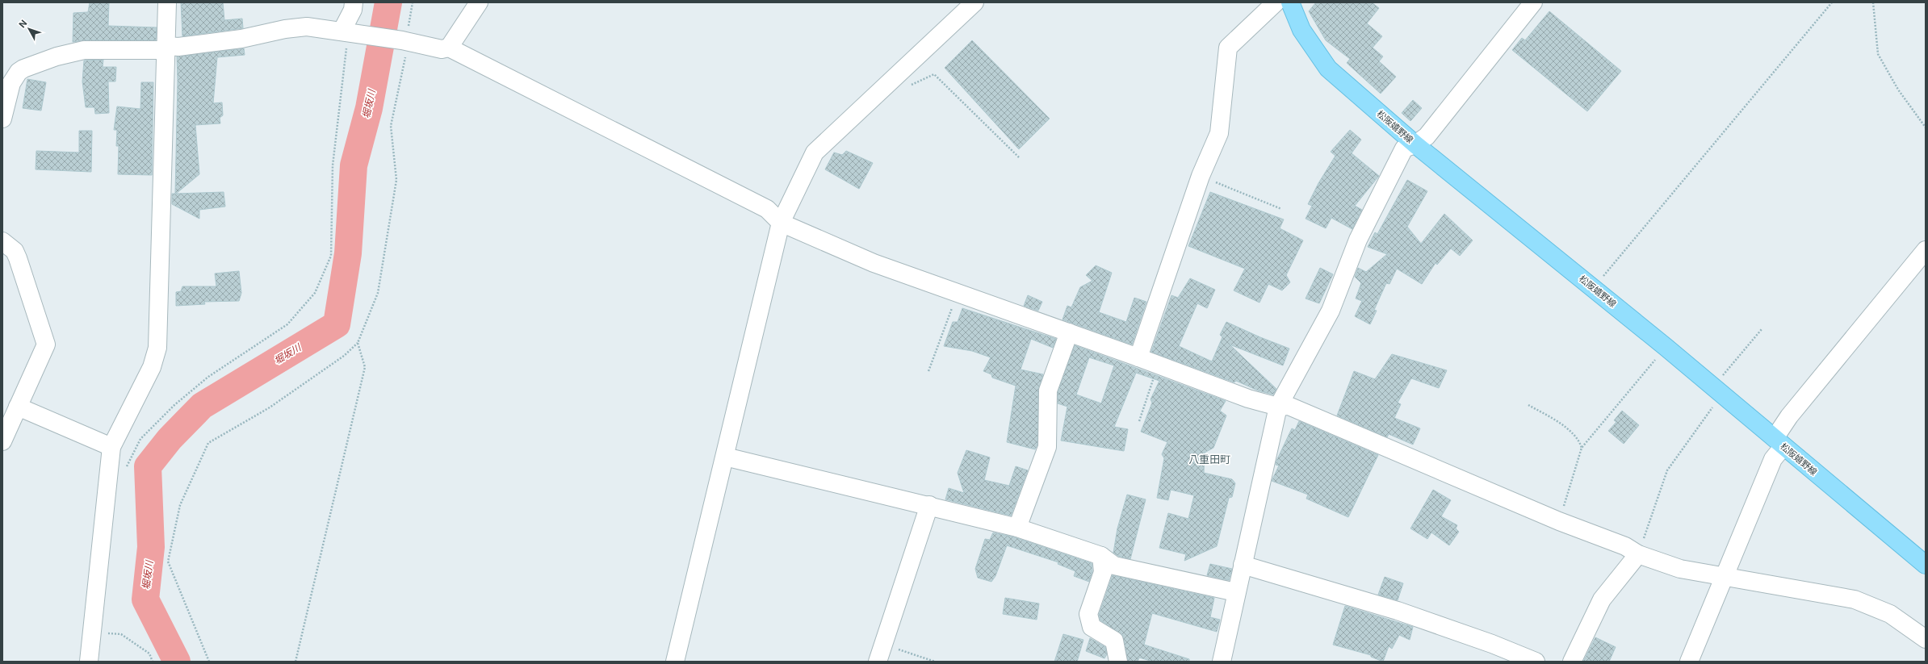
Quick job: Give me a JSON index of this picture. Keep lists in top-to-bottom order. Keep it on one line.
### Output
{"streets":{"main road":["松阪嬉野線"]},"districts":["八重田町"],"water":["堀坂川"],"north":"top left"}
